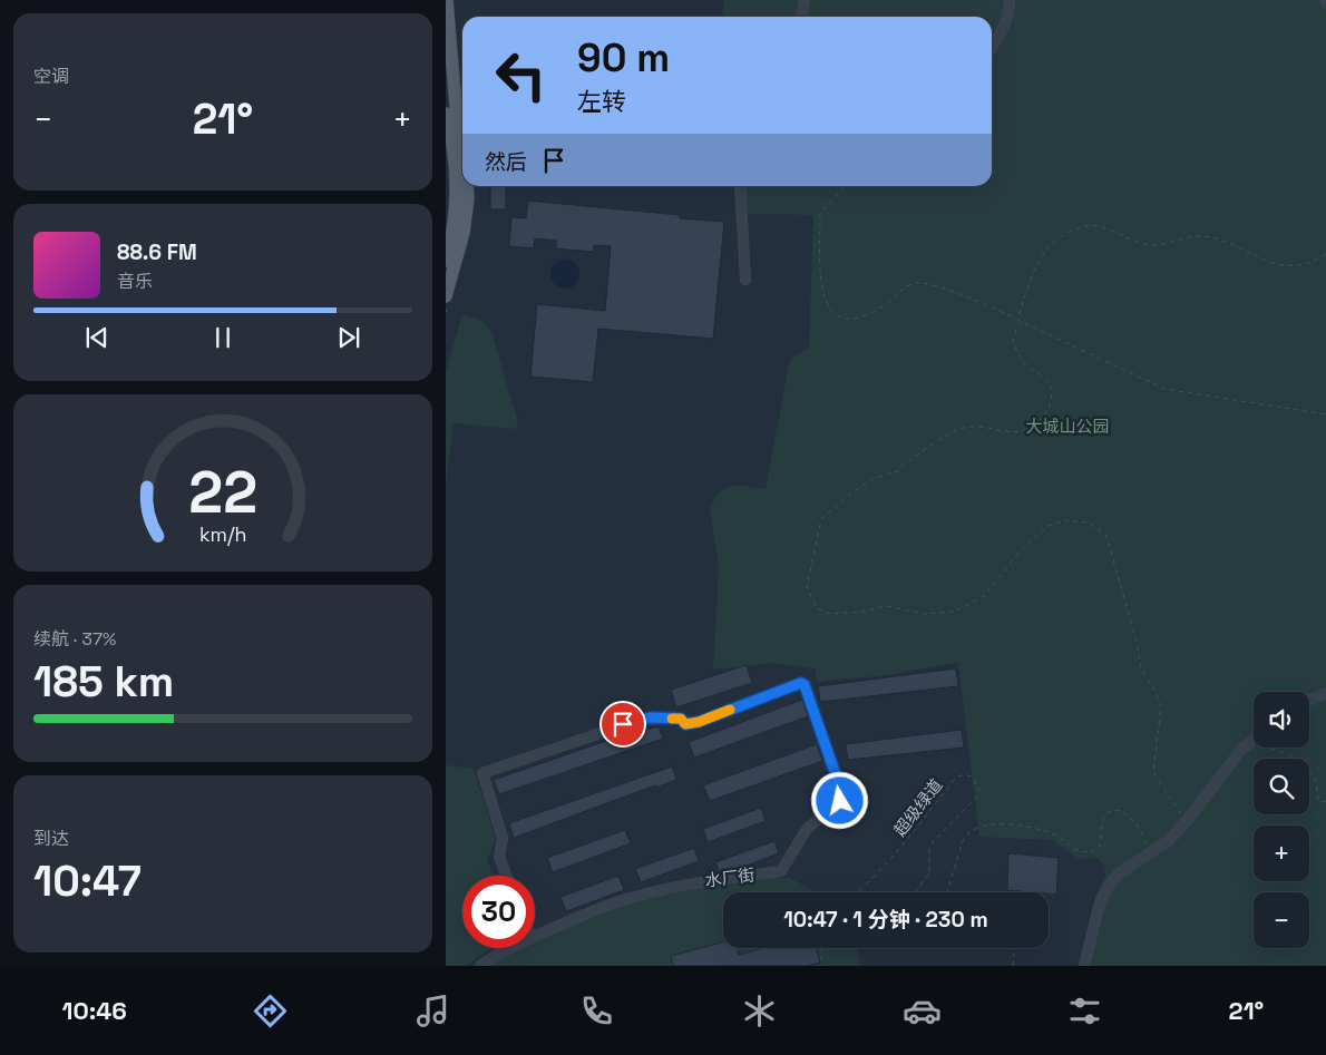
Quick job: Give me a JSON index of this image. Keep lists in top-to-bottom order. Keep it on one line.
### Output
{"streets":{"street":["水厂街"],"path":["超级绿道"]},"parks":["大城山公园"],"page":{"tile":["空调",["续航 · 37%","185 km"],["到达","10:47"]],"turn":["90 m","左转"],"heat":["−","21°","+"],"then":"然后","song":["88.6 FM","音乐"],"map_buttons":["+","−"],"limit":"30","trip":"10:47 · 1 分钟 · 230 m","tabs":["10:46","21°"],"gauge":["22","km/h"]}}
